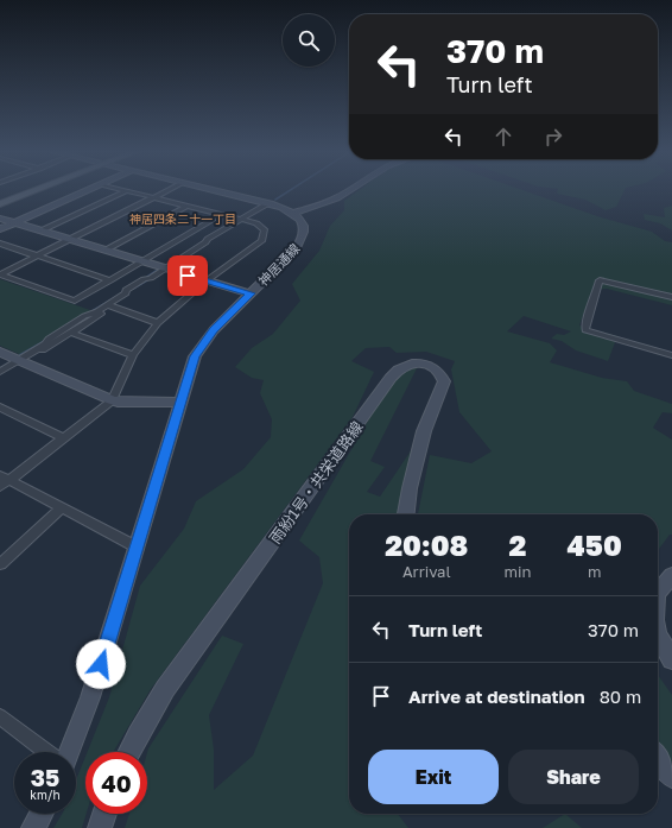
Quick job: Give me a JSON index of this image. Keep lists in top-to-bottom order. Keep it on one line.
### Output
{"streets":{"street":["神居通線","雨紛1号・共栄道路線"]},"districts":["神居四条二十一丁目"],"page":{"turn":["370 m","Turn left"],"eta":["20:08","Arrival","2","min","450","m"],"list":[{"name":"Turn left","value":"370 m"},{"name":"Arrive at destination","value":"80 m"}],"buttons":["Exit","Share"],"speed":"35 km/h","limit":"40"}}
